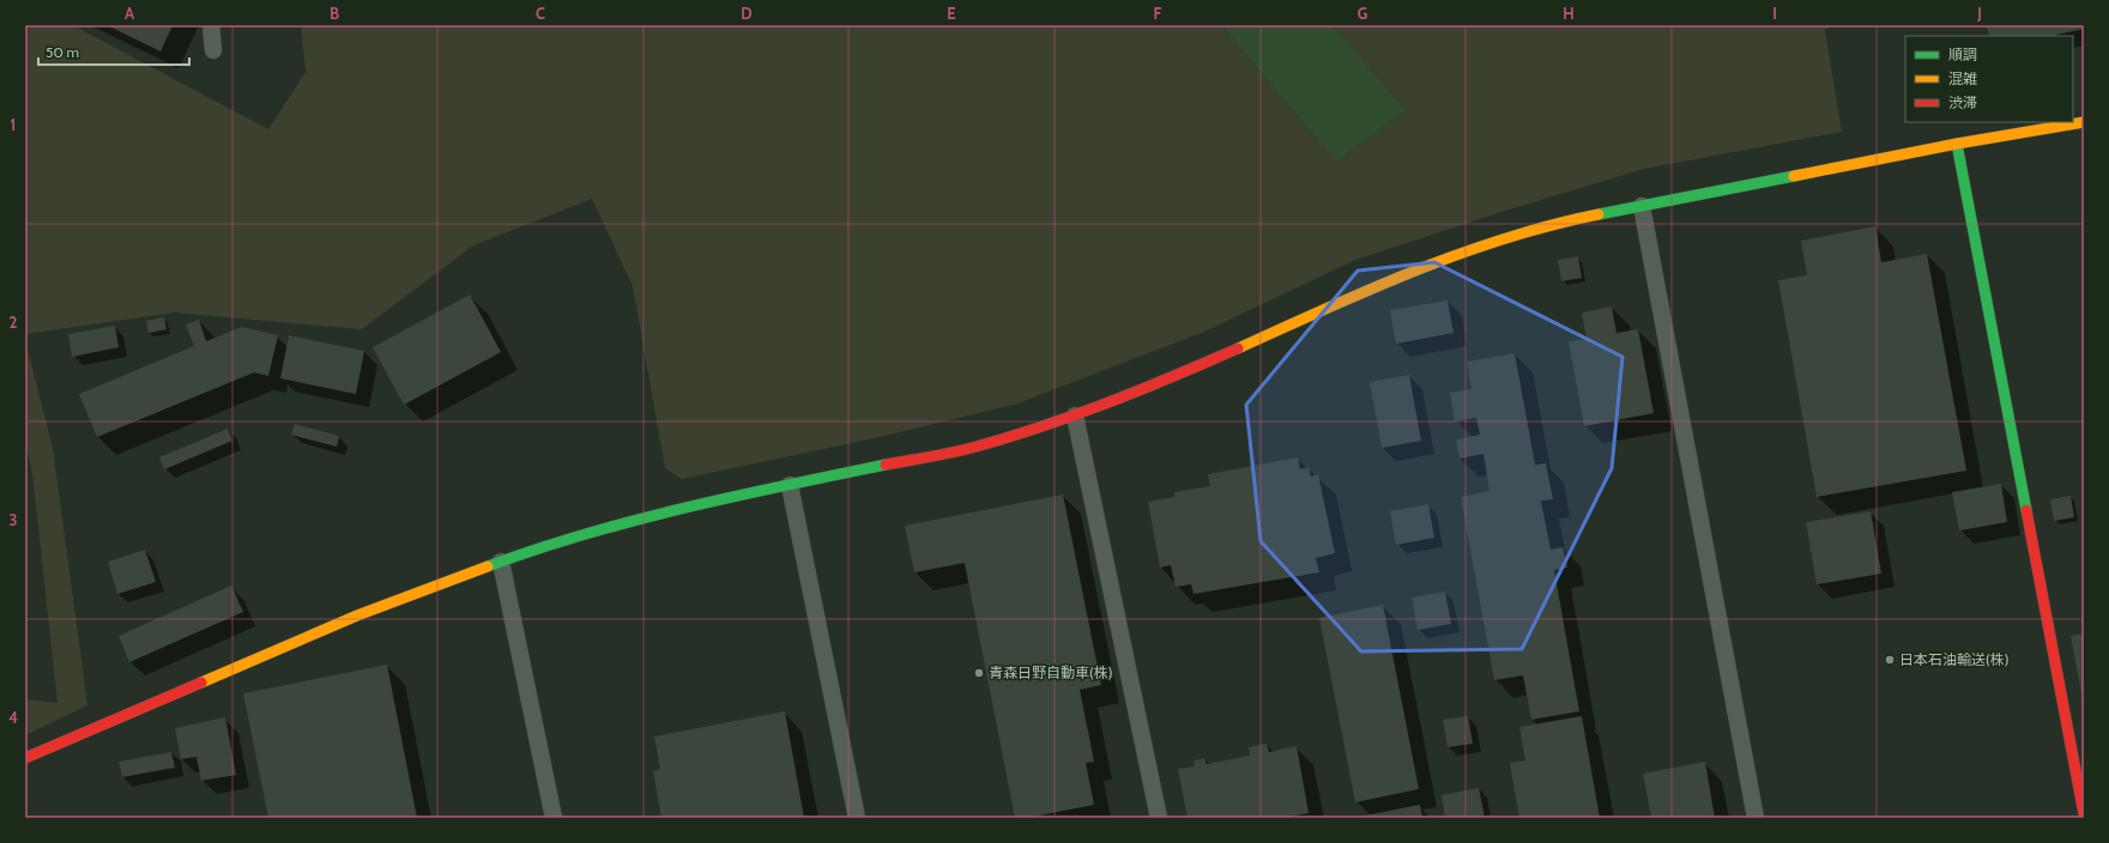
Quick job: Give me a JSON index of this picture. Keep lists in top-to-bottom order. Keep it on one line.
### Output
{"places":["日本石油輸送(株)","青森日野自動車(株)"],"legend":["順調","混雑","渋滞"],"scale_bar":"50 m","grid":{"columns":["A","B","C","D","E","F","G","H","I","J"],"rows":["1","2","3","4"]}}
